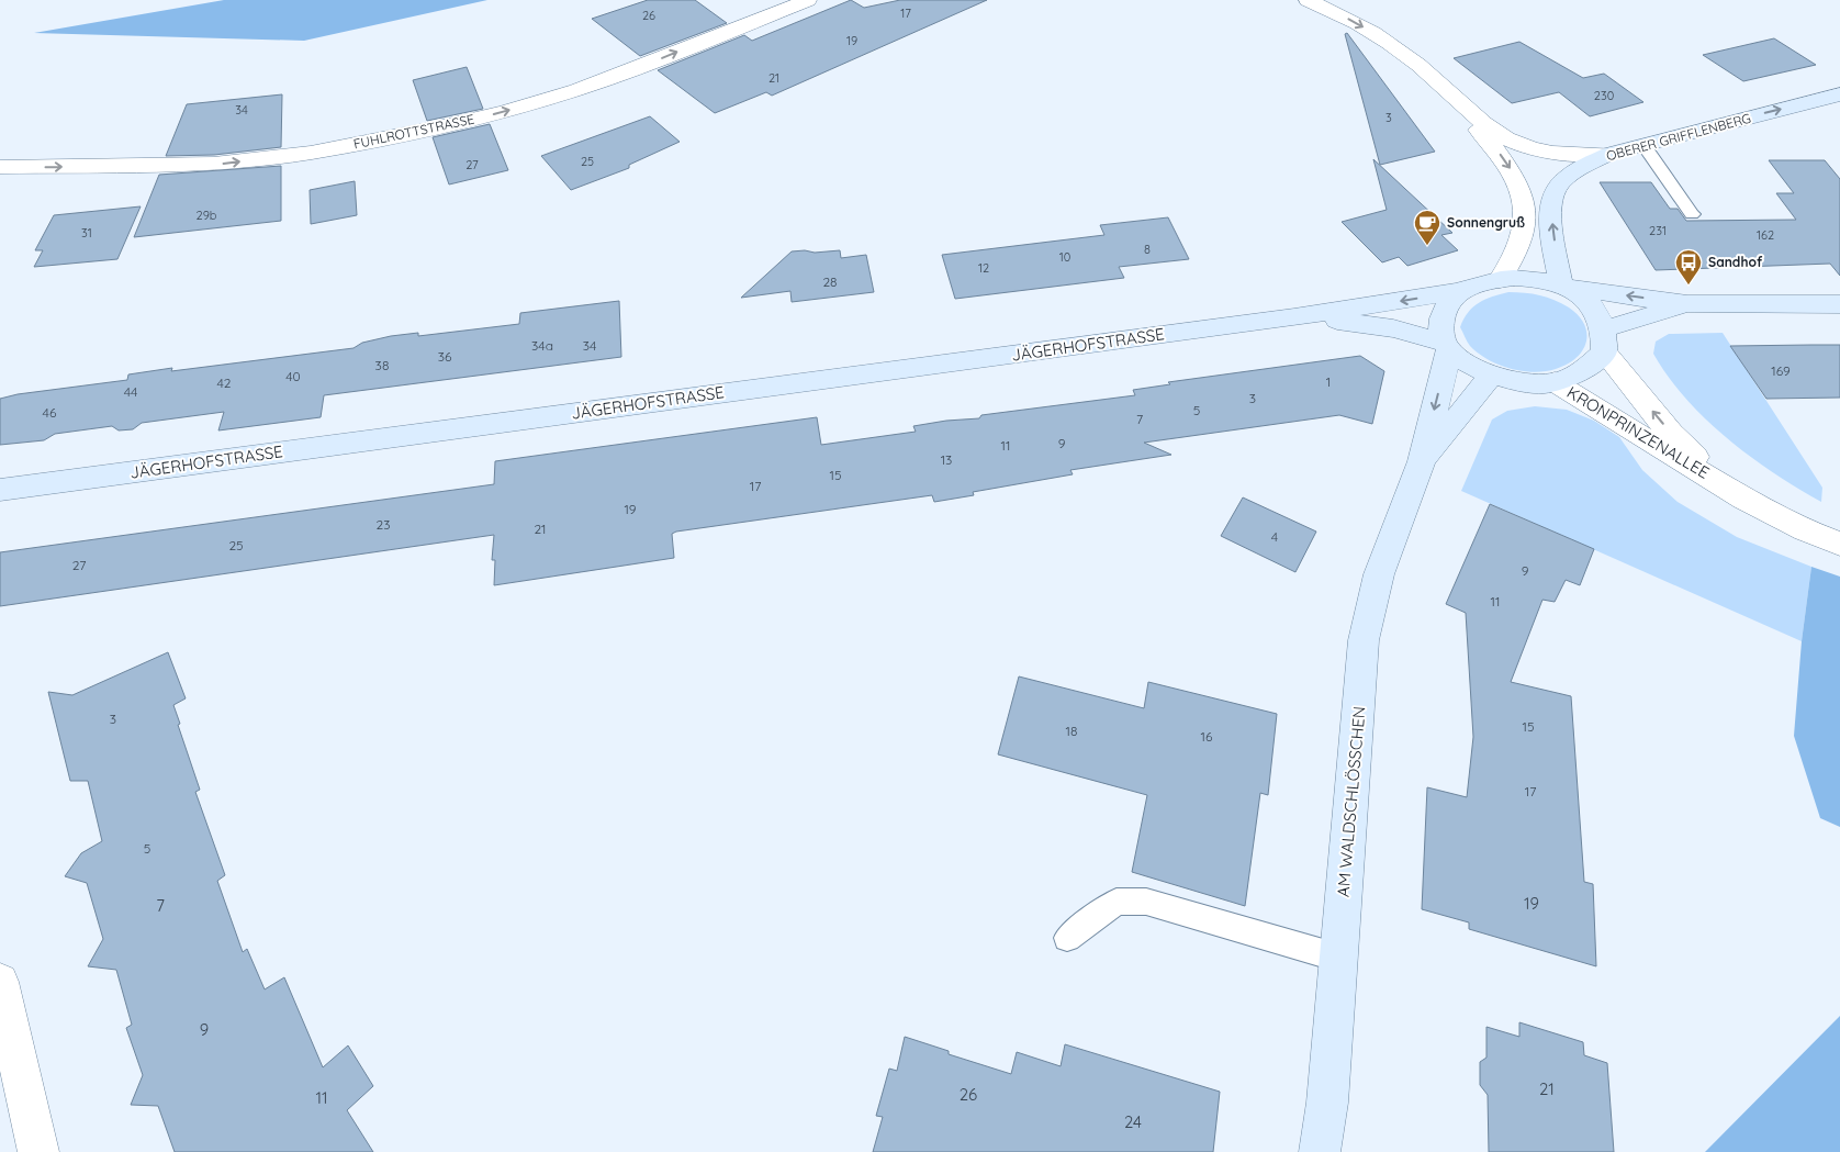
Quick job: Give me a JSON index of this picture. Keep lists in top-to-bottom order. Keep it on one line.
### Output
{"streets":{"main road":["OBERER GRIFFLENBERG","JÄGERHOFSTRASSE","AM WALDSCHLÖSSCHEN"],"street":["FUHLROTTSTRASSE","KRONPRINZENALLEE"]},"crossings":[["OBERER GRIFFLENBERG","JÄGERHOFSTRASSE"],["OBERER GRIFFLENBERG","KRONPRINZENALLEE"],["OBERER GRIFFLENBERG","AM WALDSCHLÖSSCHEN"],["JÄGERHOFSTRASSE","KRONPRINZENALLEE"],["JÄGERHOFSTRASSE","AM WALDSCHLÖSSCHEN"],["KRONPRINZENALLEE","AM WALDSCHLÖSSCHEN"]],"one_way":["FUHLROTTSTRASSE","OBERER GRIFFLENBERG"],"places":{"cafe":["Sonnengruß"],"bus stop":["Sandhof"]},"house_numbers":["17","26","19","21","230","34","3","25","27","29b","231","31","162","8","10","12","28","34a","34","36","38","169","40","1","42","44","3","5","46","7","9","11","13","15","17","19","23","21","4","25","27","9","11","3","15","18","16","17","5","19","7","9","21","26","11","24"]}
